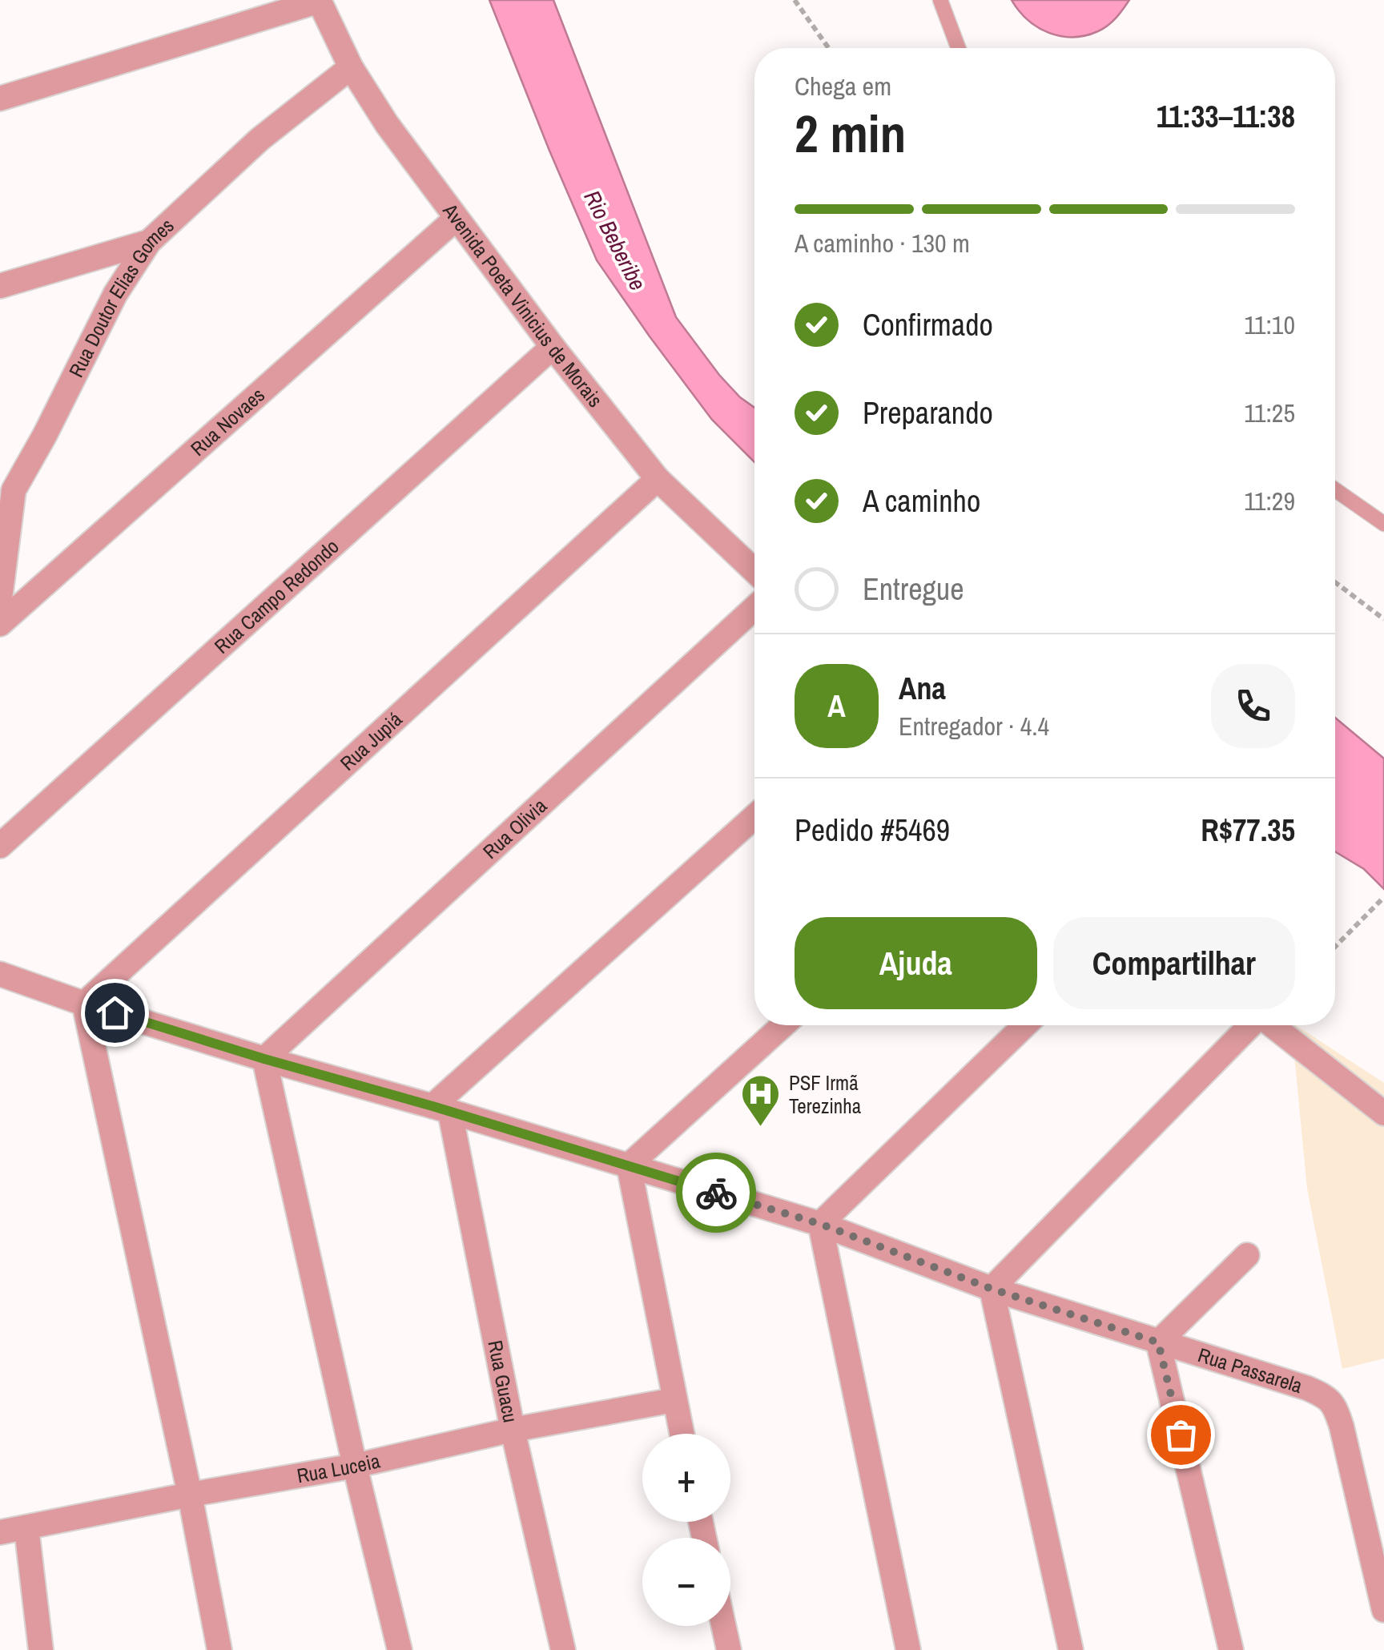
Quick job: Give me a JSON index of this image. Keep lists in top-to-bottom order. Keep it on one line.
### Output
{"streets":{"street":["Rua Doutor Elias Gomes","Avenida Poeta Vinicius de Morais","Rua Novaes","Rua Campo Redondo","Rua Jupiá","Rua Olivia","Rua Passarela","Rua Guacu","Rua Luceia"]},"crossings":[["Rua Doutor Elias Gomes","Avenida Poeta Vinicius de Morais"],["Avenida Poeta Vinicius de Morais","Rua Novaes"],["Avenida Poeta Vinicius de Morais","Rua Campo Redondo"],["Avenida Poeta Vinicius de Morais","Rua Jupiá"],["Rua Jupiá","Rua Passarela"],["Rua Olivia","Rua Passarela"],["Rua Passarela","Rua Guacu"],["Rua Guacu","Rua Luceia"]],"water":["Rio Beberibe"],"places":{"hospital":["PSF Irmã Terezinha"]},"page":{"heading":["2 min","Chega em","11:33–11:38"],"panel":["Ana","Entregador · 4.4","Pedido #5469","R$77.35"],"bar":"A caminho · 130 m","list":[["Confirmado","11:10"],["Preparando","11:25"],["A caminho","11:29"],"Entregue"],"round":"A","buttons":["Ajuda","Compartilhar"],"map_buttons":["+","−"]}}
